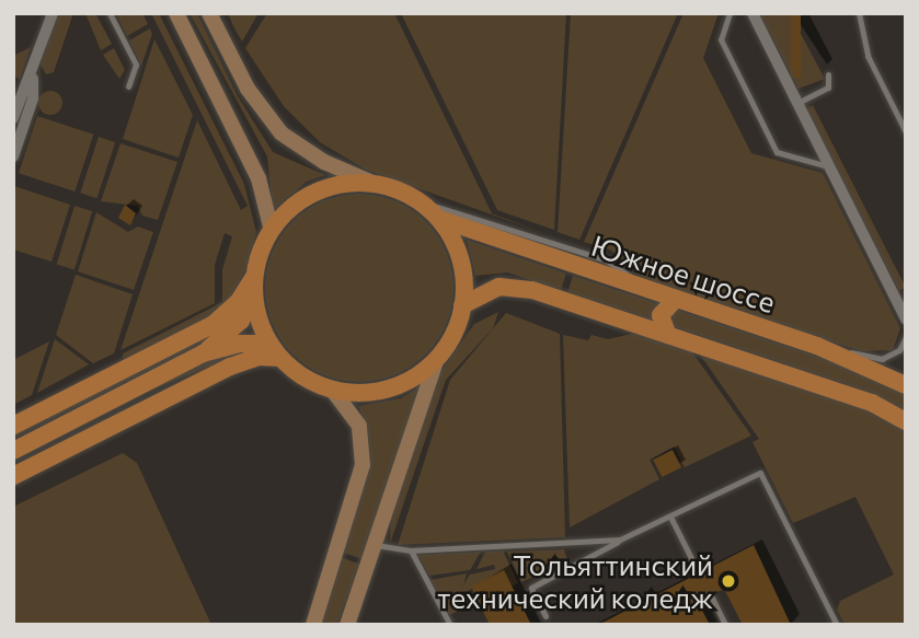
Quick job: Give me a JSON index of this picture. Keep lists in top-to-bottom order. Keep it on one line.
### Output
{"streets":{"main road":["Южное шоссе"]},"places":["Тольяттинский технический коледж"]}
